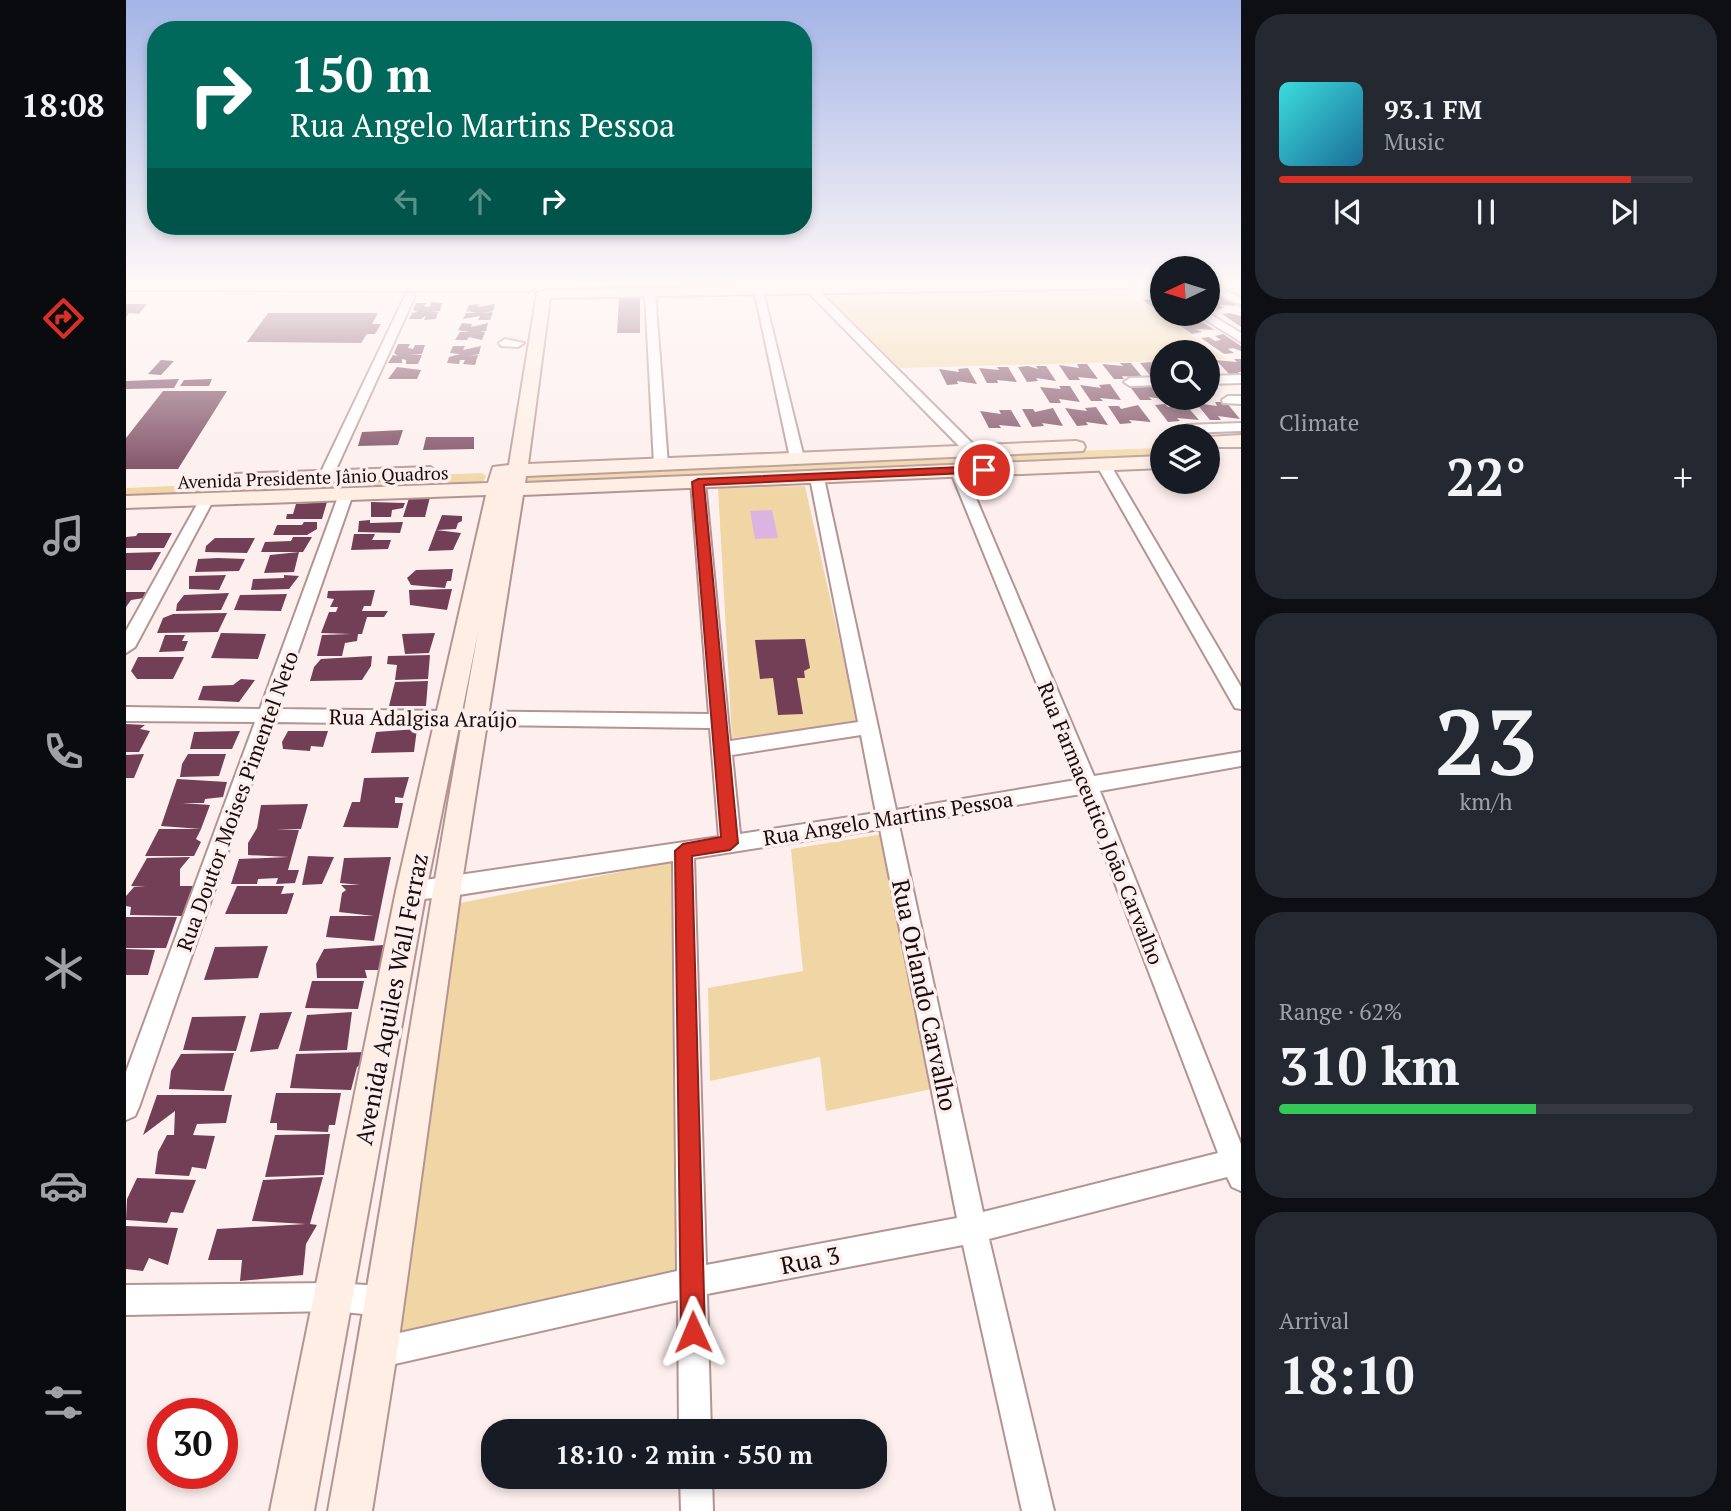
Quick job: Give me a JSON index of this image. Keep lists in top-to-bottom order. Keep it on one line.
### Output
{"streets":{"main road":["Avenida Presidente Jânio Quadros","Avenida Aquiles Wall Ferraz"],"street":["Rua Adalgisa Araújo","Rua Doutor Moises Pimentel Neto","Rua Angelo Martins Pessoa","Rua Farmaceutico João Carvalho","Rua Orlando Carvalho","Rua 3"]},"crossings":[["Avenida Presidente Jânio Quadros","Rua Doutor Moises Pimentel Neto"],["Avenida Presidente Jânio Quadros","Rua Farmaceutico João Carvalho"],["Avenida Presidente Jânio Quadros","Rua Orlando Carvalho"],["Avenida Presidente Jânio Quadros","Avenida Aquiles Wall Ferraz"],["Rua Adalgisa Araújo","Rua Doutor Moises Pimentel Neto"],["Rua Adalgisa Araújo","Avenida Aquiles Wall Ferraz"],["Rua Angelo Martins Pessoa","Rua Farmaceutico João Carvalho"],["Rua Angelo Martins Pessoa","Rua Orlando Carvalho"],["Rua Angelo Martins Pessoa","Avenida Aquiles Wall Ferraz"],["Rua Farmaceutico João Carvalho","Rua 3"],["Rua Orlando Carvalho","Rua 3"],["Avenida Aquiles Wall Ferraz","Rua 3"]],"north":"left","page":{"tabs":"18:08","turn":["150 m","Rua Angelo Martins Pessoa"],"song":["93.1 FM","Music"],"tile":["Climate",["23","km/h"],["Range · 62%","310 km"],["Arrival","18:10"]],"heat":["−","22°","+"],"limit":"30","trip":"18:10 · 2 min · 550 m"}}
